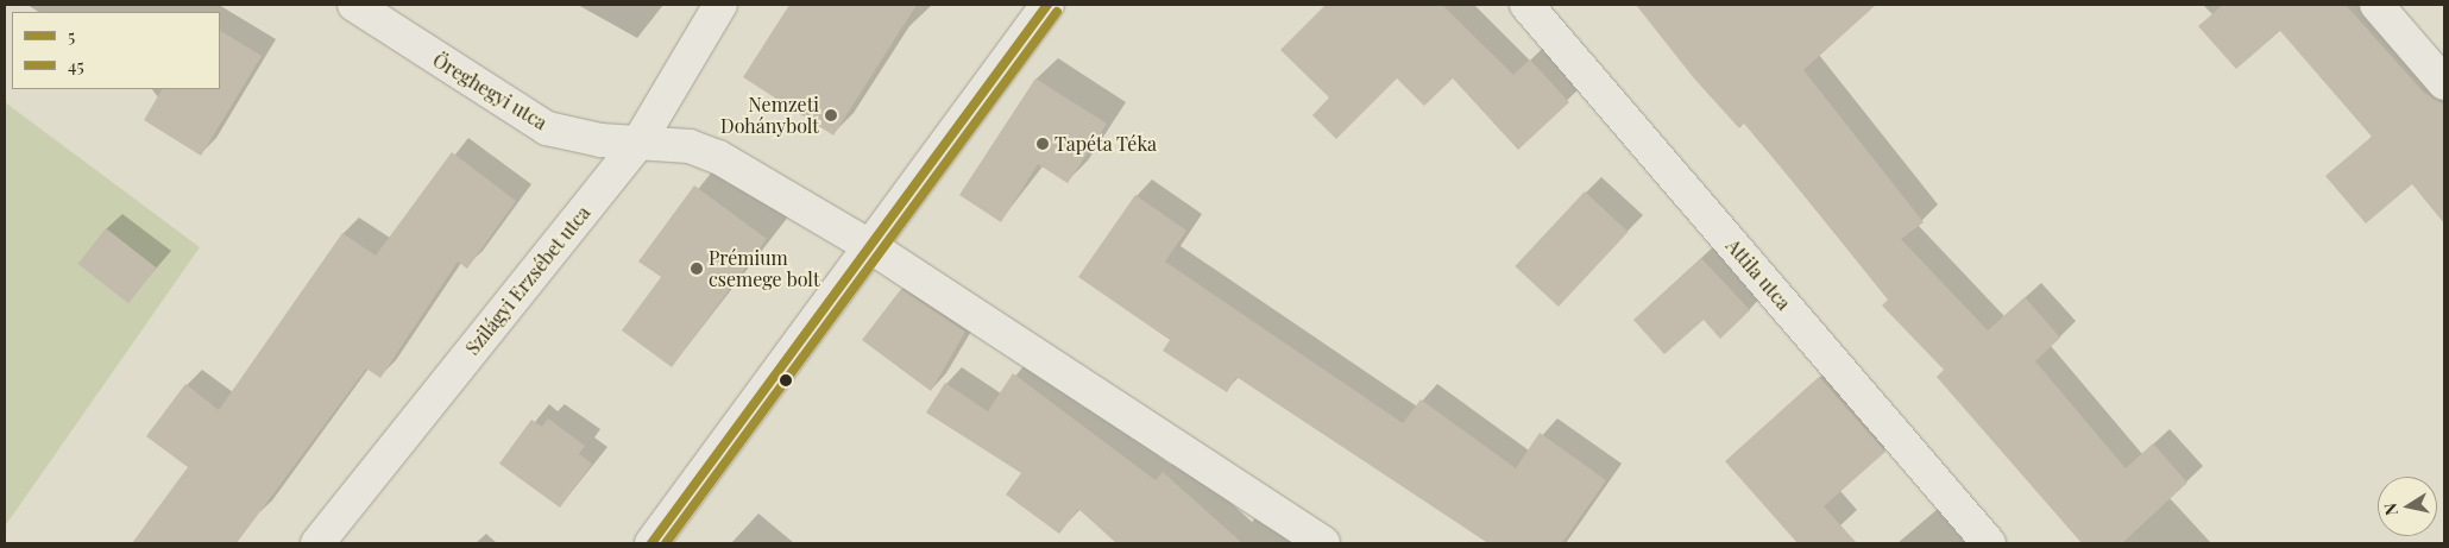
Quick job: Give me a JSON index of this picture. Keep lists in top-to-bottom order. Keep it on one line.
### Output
{"streets":{"street":["Öreghegyi utca","Attila utca","Szilágyi Erzsébet utca"]},"crossings":[["Öreghegyi utca","Szilágyi Erzsébet utca"]],"places":["Nemzeti Dohánybolt","Tapéta Téka","Prémium csemege bolt"],"lines":["transit line 5","transit line 45"],"legend":["5","45"],"north":"left"}
